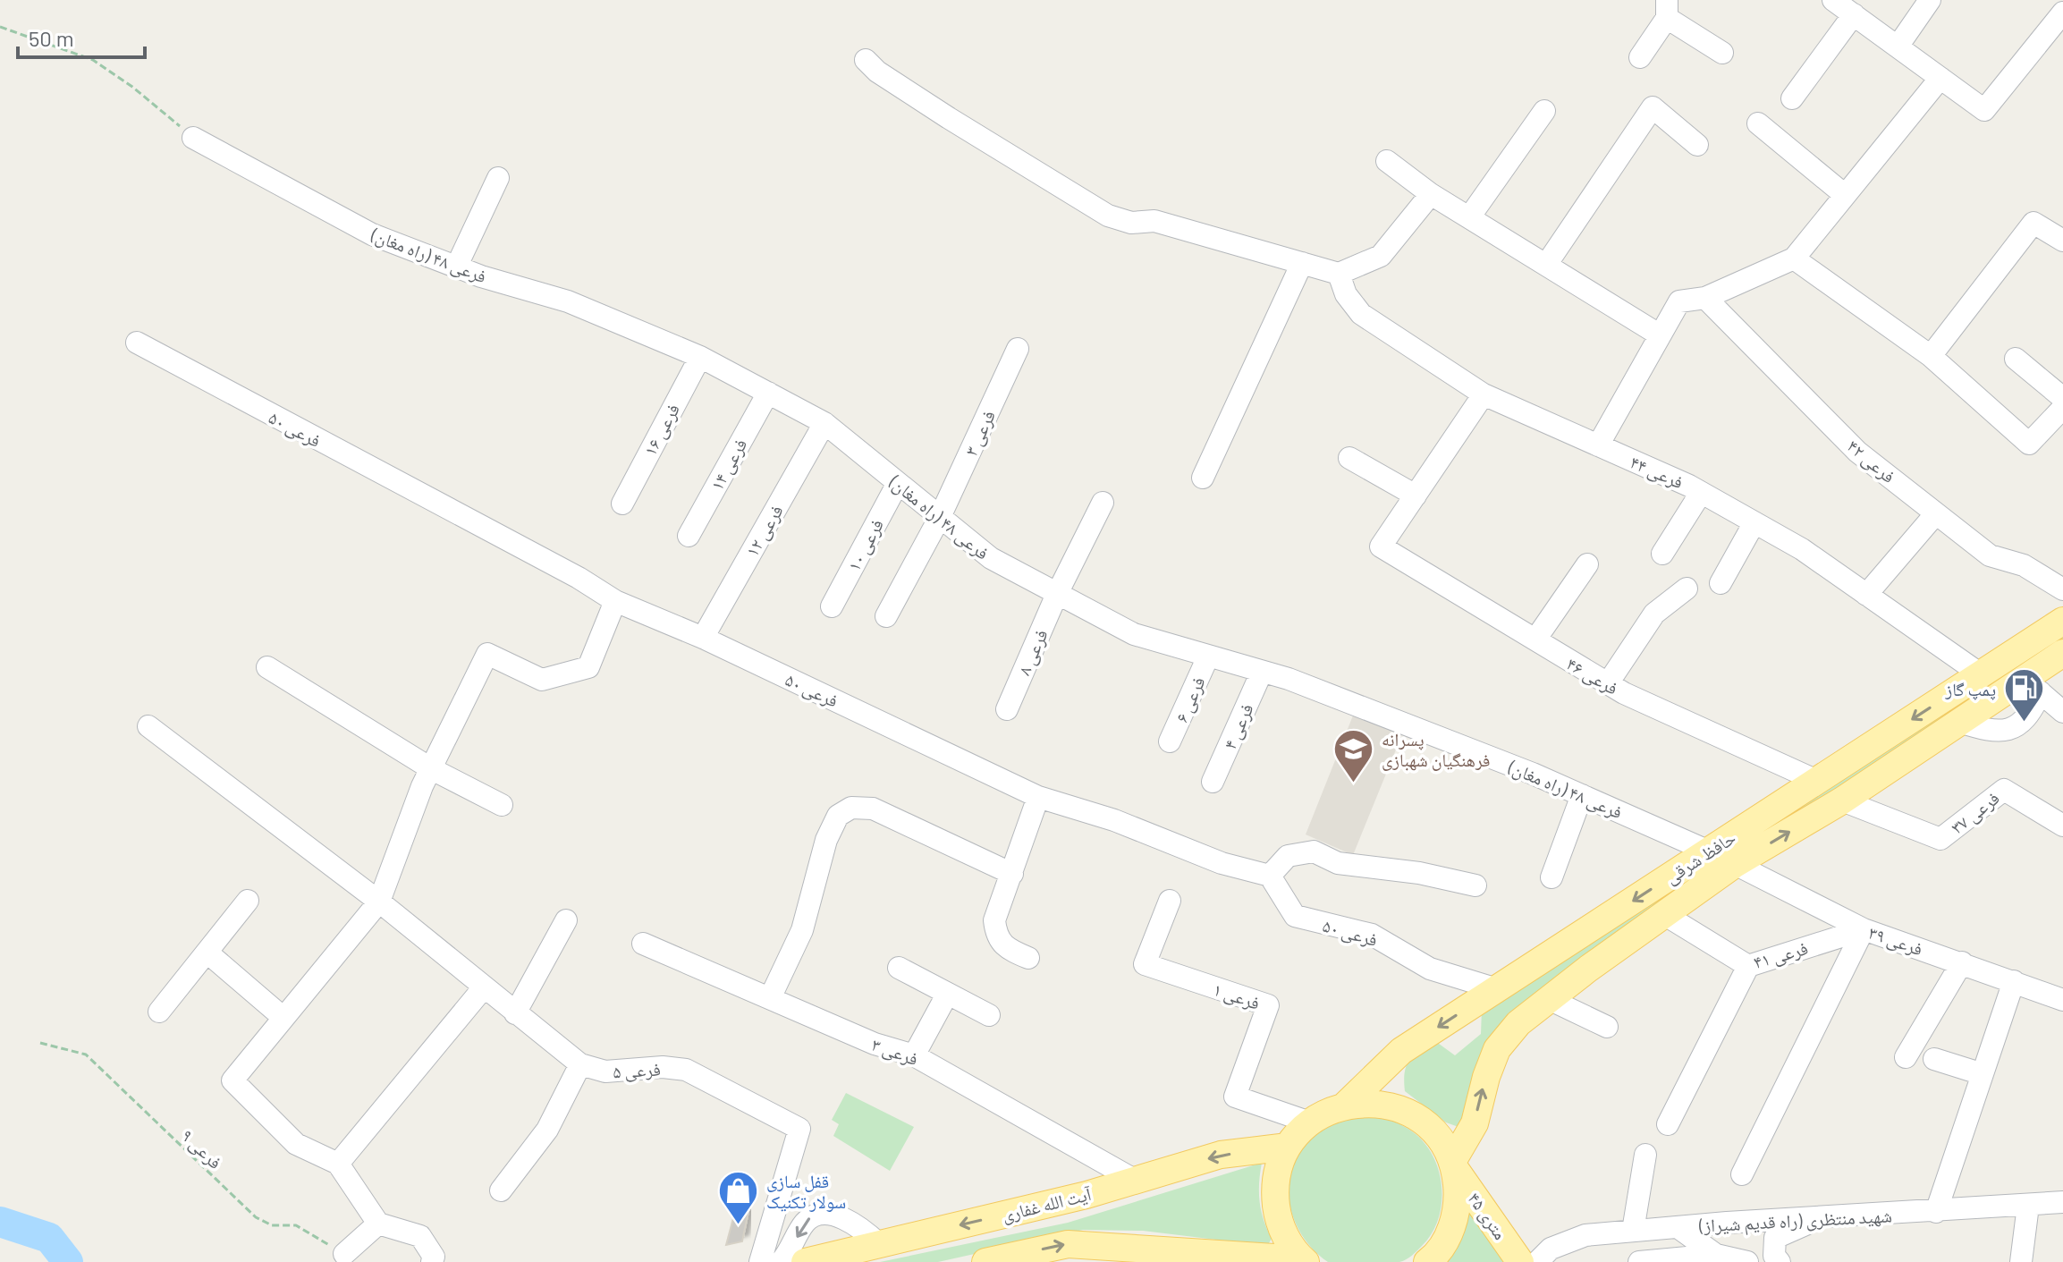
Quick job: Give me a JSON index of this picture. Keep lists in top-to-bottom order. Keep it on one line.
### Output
{"streets":{"main road":["حافظ شرقی","آیت الله غفاری","۴۵ متری"],"street":["فرعی ۴۸ (راه مغان)","فرعی ۵۰","فرعی ۱۶","فرعی ۳","فرعی ۴۲","فرعی ۱۴","فرعی ۴۴","فرعی ۱۲","فرعی ۱۰","فرعی ۸","فرعی ۴۶","فرعی ۶","فرعی ۴","فرعی ۳۷","فرعی ۳۹","فرعی ۴۱","فرعی ۱","فرعی ۵","شهید منتظری (راه قدیم شیراز)"],"path":["فرعی ۹"]},"crossings":[["فرعی ۴۸ (راه مغان)","فرعی ۱۶"],["فرعی ۴۸ (راه مغان)","فرعی ۳"],["فرعی ۴۸ (راه مغان)","فرعی ۱۴"],["فرعی ۴۸ (راه مغان)","فرعی ۱۲"],["فرعی ۴۸ (راه مغان)","فرعی ۱۰"],["فرعی ۴۸ (راه مغان)","فرعی ۸"],["فرعی ۴۸ (راه مغان)","فرعی ۶"],["فرعی ۴۸ (راه مغان)","فرعی ۴"],["فرعی ۴۸ (راه مغان)","حافظ شرقی"],["فرعی ۵۰","فرعی ۱۲"],["فرعی ۵۰","حافظ شرقی"],["فرعی ۳","آیت الله غفاری"],["فرعی ۴۴","حافظ شرقی"],["فرعی ۴۶","حافظ شرقی"],["فرعی ۳۷","حافظ شرقی"],["حافظ شرقی","فرعی ۳۹"],["حافظ شرقی","فرعی ۴۱"],["حافظ شرقی","۴۵ متری"],["فرعی ۳۹","فرعی ۴۱"]],"places":{"fuel station":["پمپ گاز"],"school or university":["پسرانه فرهنگیان شهبازی"],"shop":["قفل سازی سولار تکنیک"]},"scale_bar":"50 m"}
